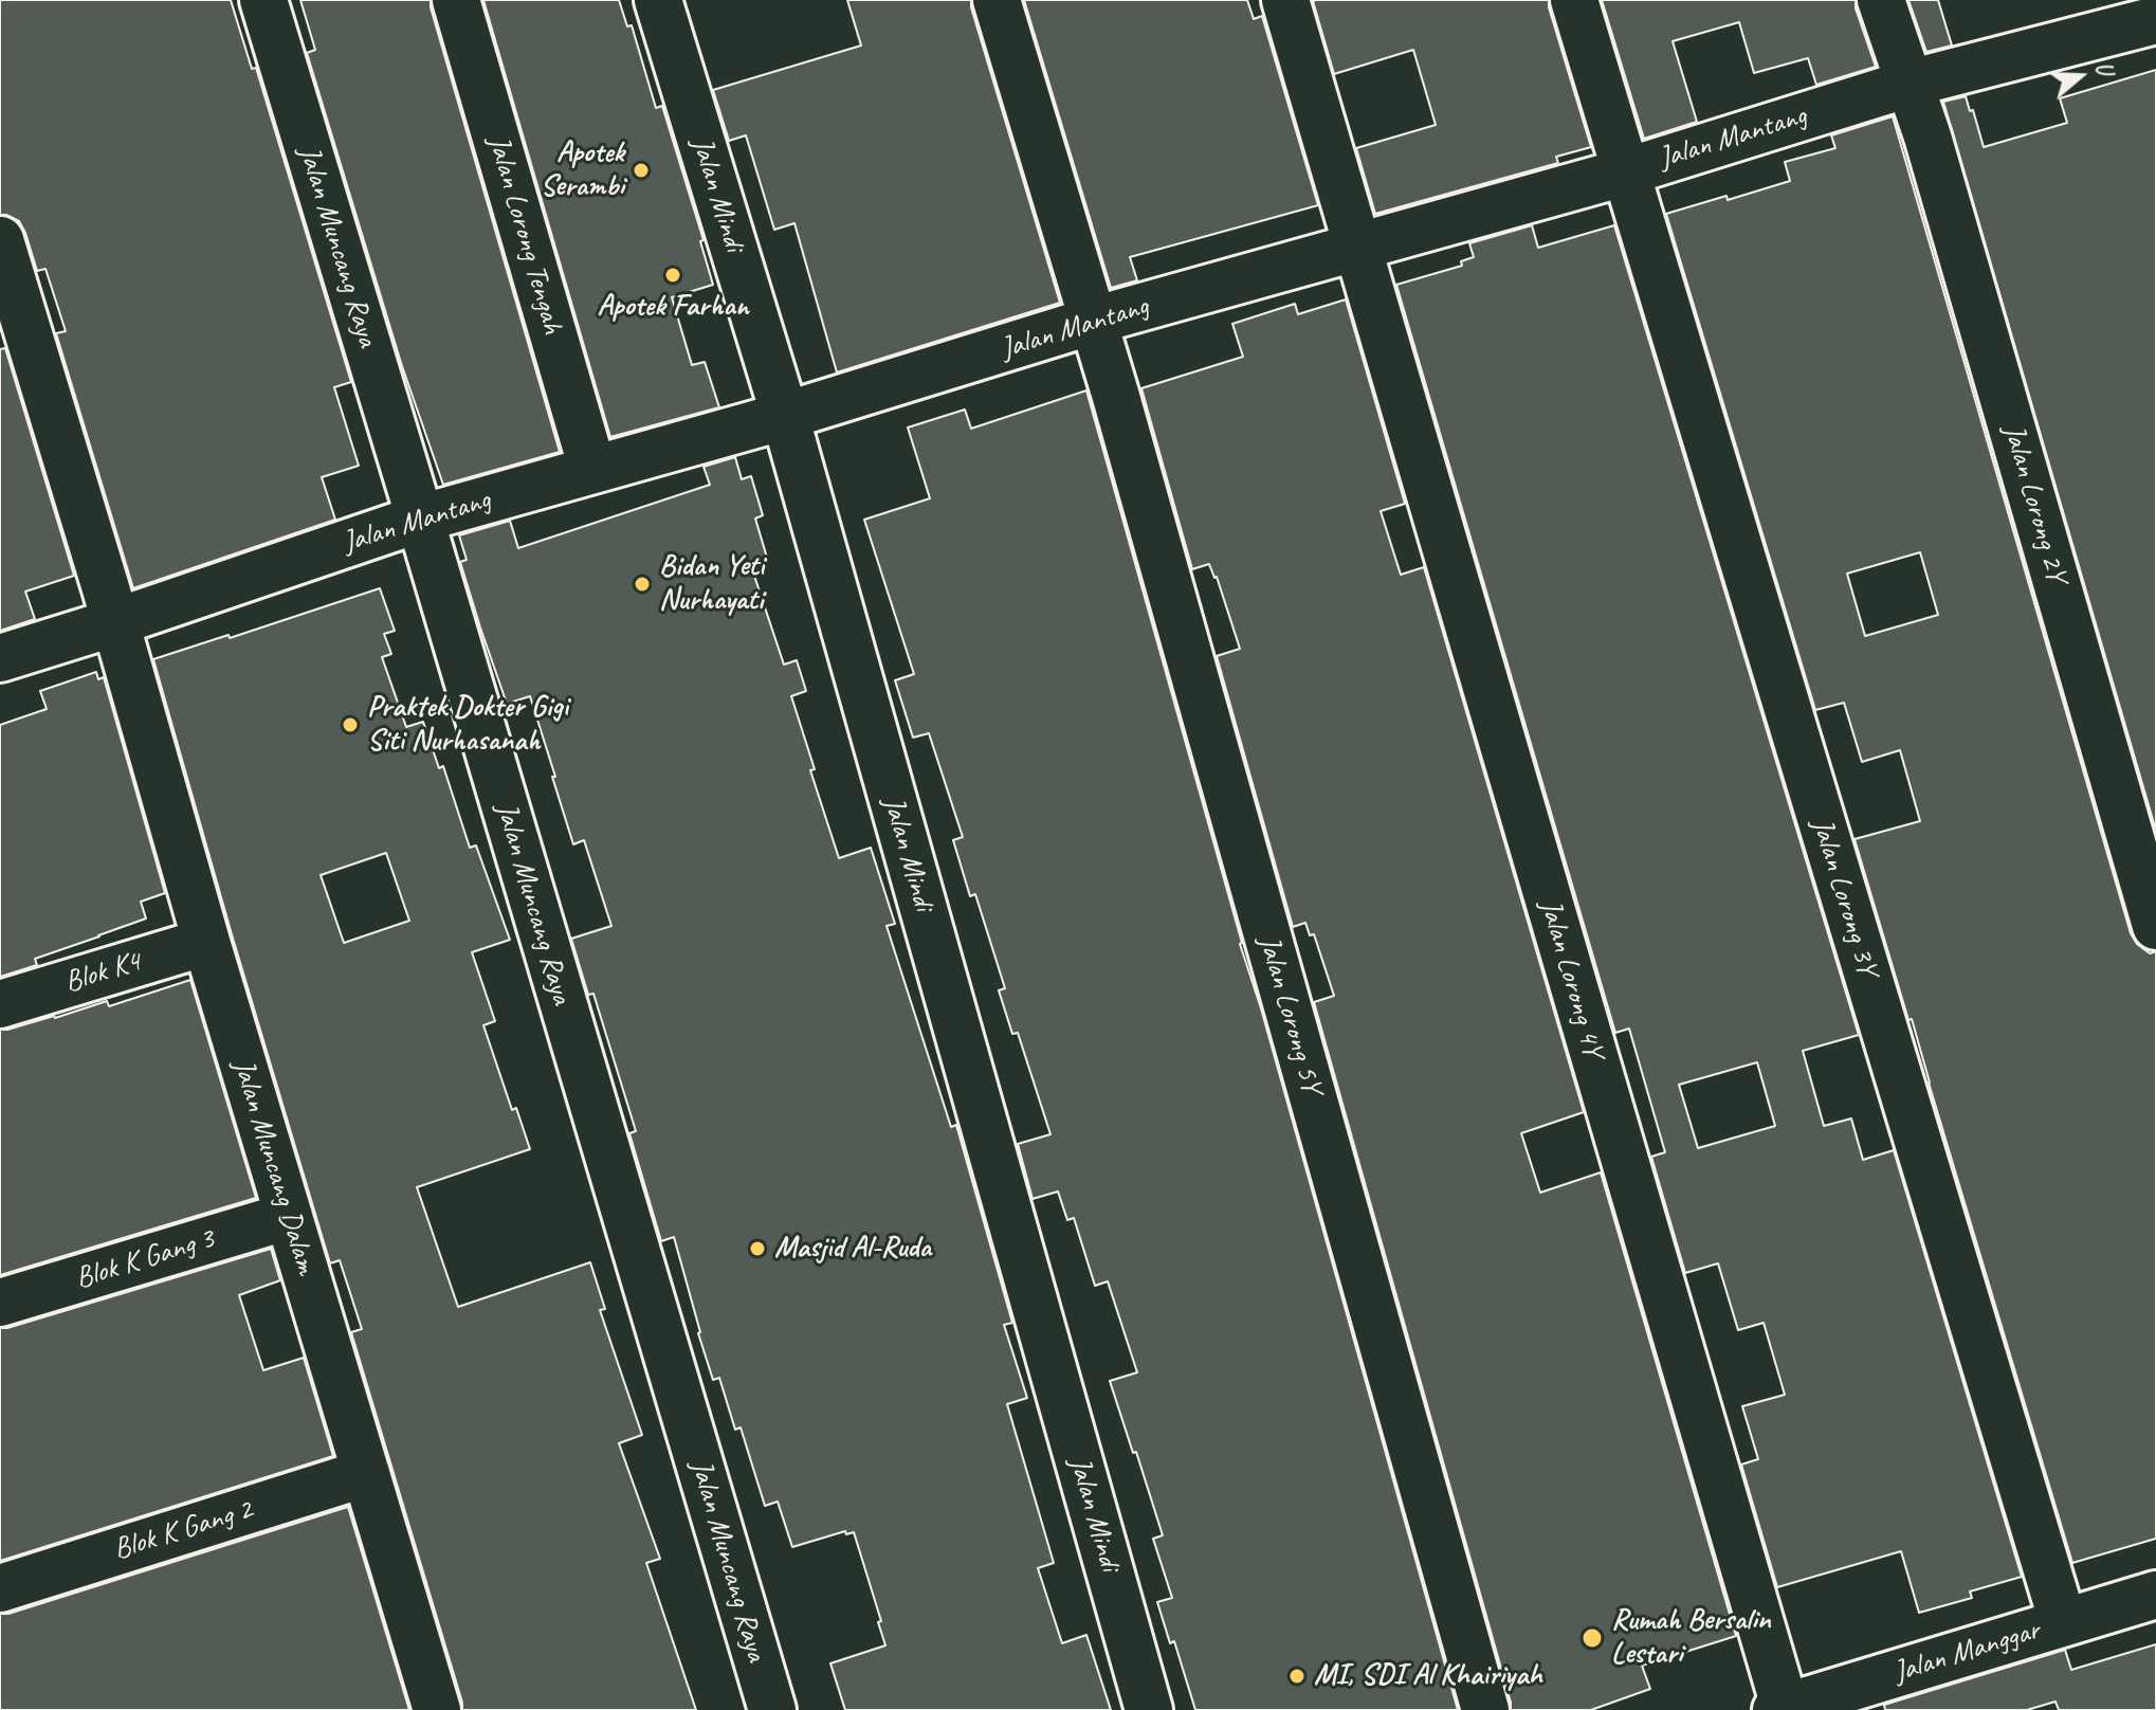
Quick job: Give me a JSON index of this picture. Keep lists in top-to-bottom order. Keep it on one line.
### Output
{"streets":{"street":["Jalan Mantang","Jalan Mindi","Jalan Lorong Tengah","Jalan Muncang Raya","Jalan Lorong 2Y","Jalan Lorong 3Y","Blok K4","Jalan Lorong 4Y","Jalan Lorong 5Y","Jalan Muncang Dalam","Blok K Gang 3","Blok K Gang 2","Jalan Manggar"]},"crossings":[["Jalan Mantang","Jalan Mindi"],["Jalan Mantang","Jalan Lorong Tengah"],["Jalan Mantang","Jalan Muncang Raya"],["Jalan Mantang","Jalan Lorong 2Y"],["Jalan Mantang","Jalan Lorong 3Y"],["Jalan Mantang","Jalan Lorong 4Y"],["Jalan Mantang","Jalan Lorong 5Y"],["Jalan Mantang","Jalan Muncang Dalam"],["Jalan Lorong 3Y","Jalan Manggar"],["Blok K4","Jalan Muncang Dalam"],["Jalan Lorong 4Y","Jalan Manggar"],["Jalan Muncang Dalam","Blok K Gang 3"],["Jalan Muncang Dalam","Blok K Gang 2"]],"places":["Apotek Serambi","Apotek Farhan","Bidan Yeti Nurhayati","Praktek Dokter Gigi Siti Nurhasanah","Masjid Al-Ruda","Rumah Bersalin Lestari","MI, SDI Al Khairiyah"],"north":"right"}
